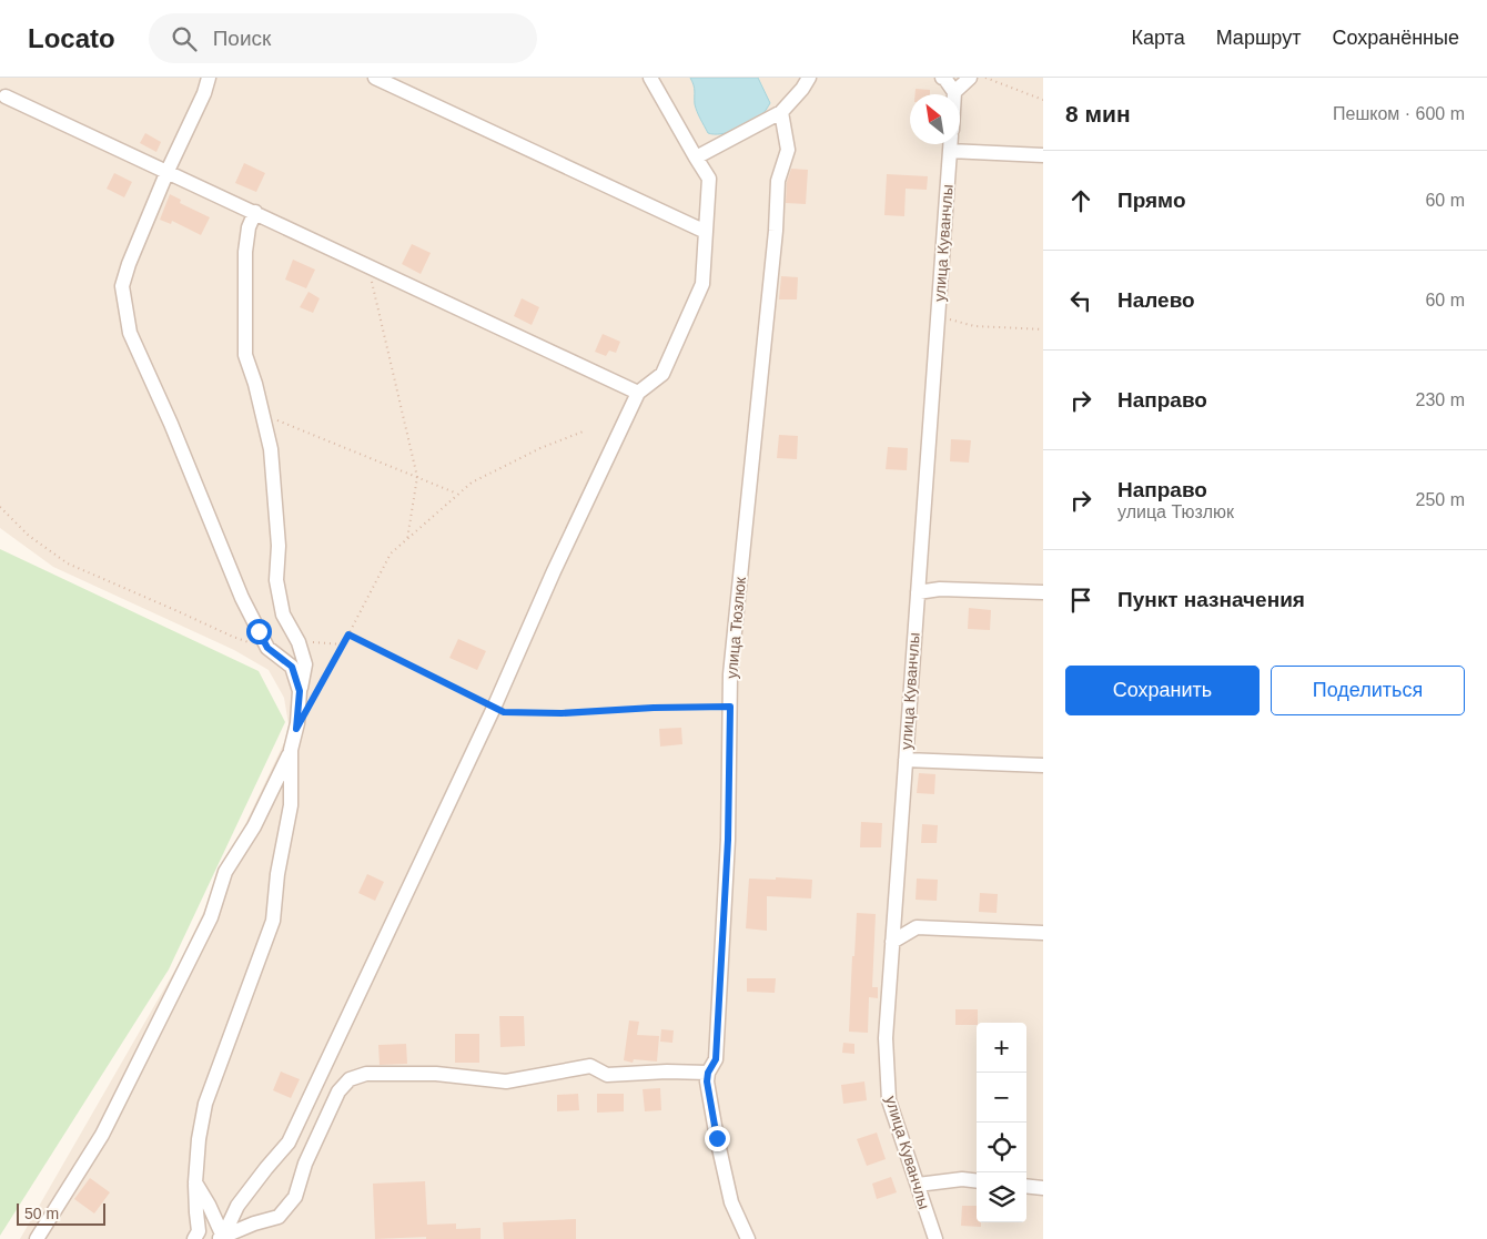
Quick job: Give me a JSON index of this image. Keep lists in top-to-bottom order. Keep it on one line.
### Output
{"streets":{"street":["улица Куванчлы","улица Тюзлюк"]},"scale_bar":"50 m","north":"top left","page":{"header":"Locato","search":"Поиск","nav":["Карта","Маршрут","Сохранённые"],"heading":["8 мин","Пешком · 600 m"],"list":[["Прямо","60 m"],["Налево","60 m"],["Направо","230 m"],["Направо","улица Тюзлюк","250 m"],"Пункт назначения"],"buttons":["Сохранить","Поделиться"],"map_buttons":["+","−"],"scale":"50 m"}}
